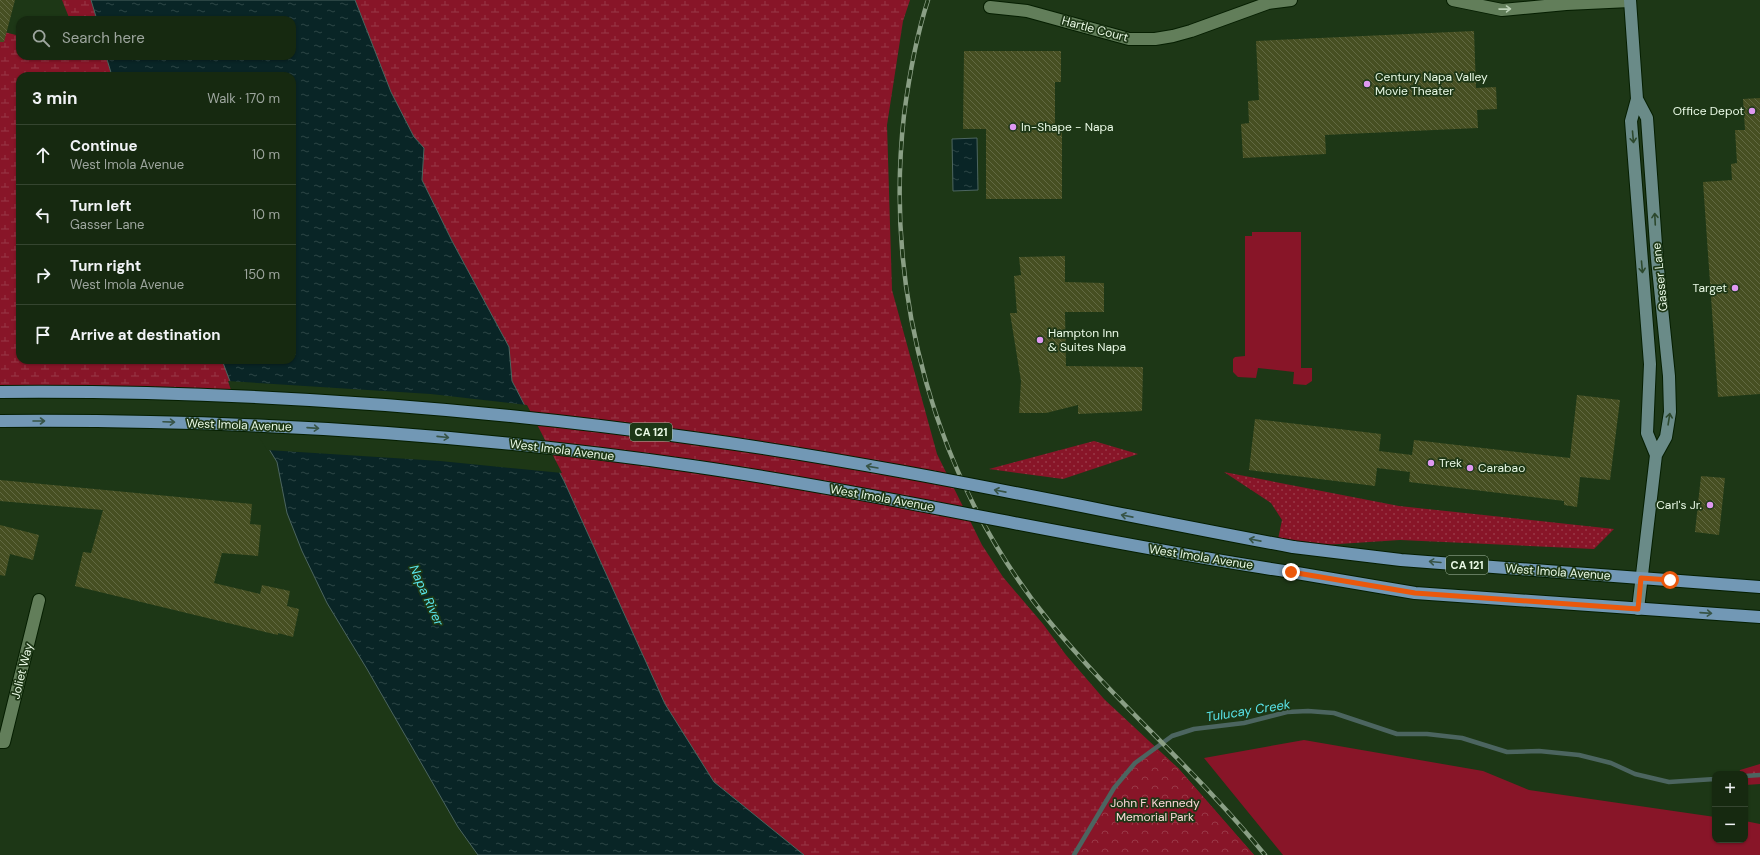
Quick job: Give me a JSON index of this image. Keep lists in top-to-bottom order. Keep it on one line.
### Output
{"streets":{"main road":["West Imola Avenue","CA 121"],"street":["Hartle Court","Gasser Lane","Joliet Way"]},"crossings":[["Gasser Lane","West Imola Avenue"]],"water":["Napa River","Tulucay Creek"],"parks":["John F. Kennedy Memorial Park"],"places":["Century Napa Valley Movie Theater","Office Depot","In-Shape - Napa","Target","Hampton Inn & Suites Napa","Trek","Carabao","Carl's Jr."],"page":{"search":"Search here","heading":["3 min","Walk · 170 m"],"list":[["Continue","West Imola Avenue","10 m"],["Turn left","Gasser Lane","10 m"],["Turn right","West Imola Avenue","150 m"],"Arrive at destination"],"map_buttons":["+","−"]}}
